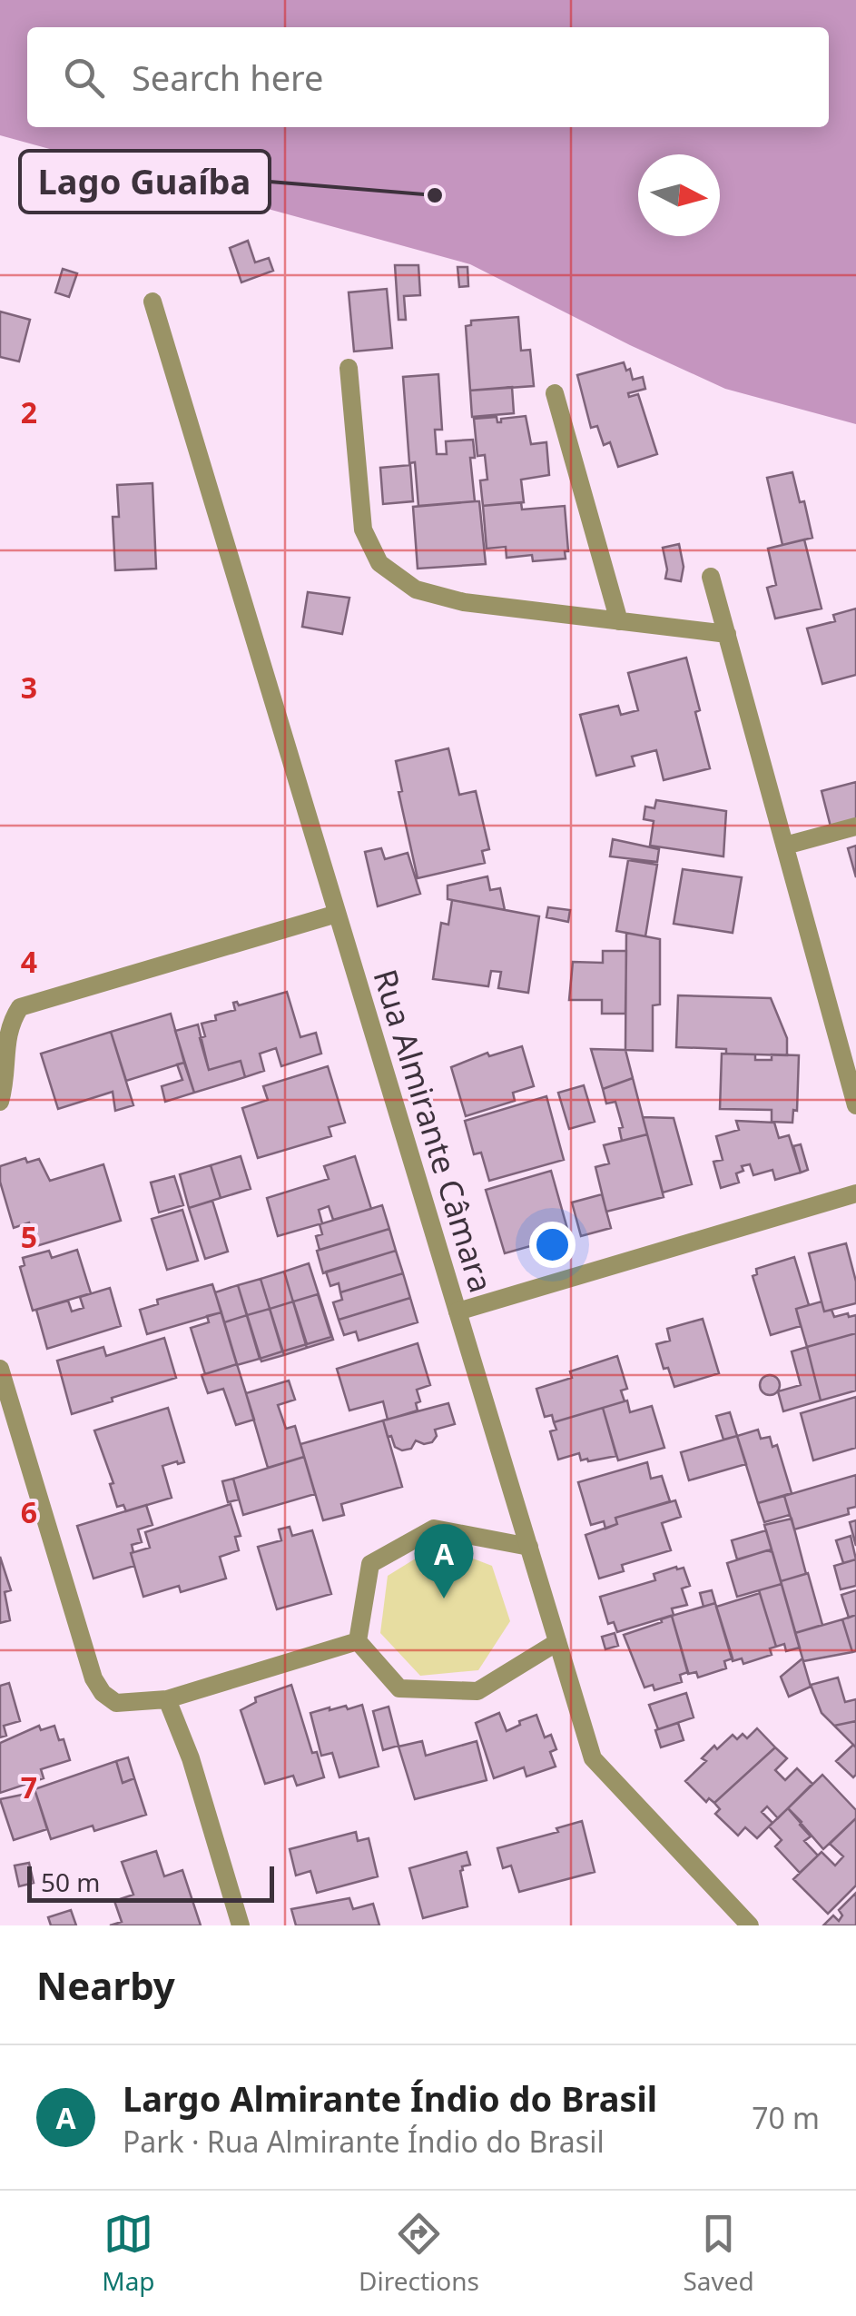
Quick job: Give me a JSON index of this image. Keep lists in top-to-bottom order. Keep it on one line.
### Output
{"streets":{"street":["Rua Almirante Câmara"]},"places":["Lago Guaíba"],"scale_bar":"50 m","north":"right","page":{"search":"Search here","pins":"A","scale":"50 m","heading":"Nearby","list":[{"mark":"A","name":"Largo Almirante Índio do Brasil","note":"Park · Rua Almirante Índio do Brasil","value":"70 m"}],"nav":["Map","Directions","Saved"]},"grid":{"rows":["2","3","4","5","6","7"]}}
